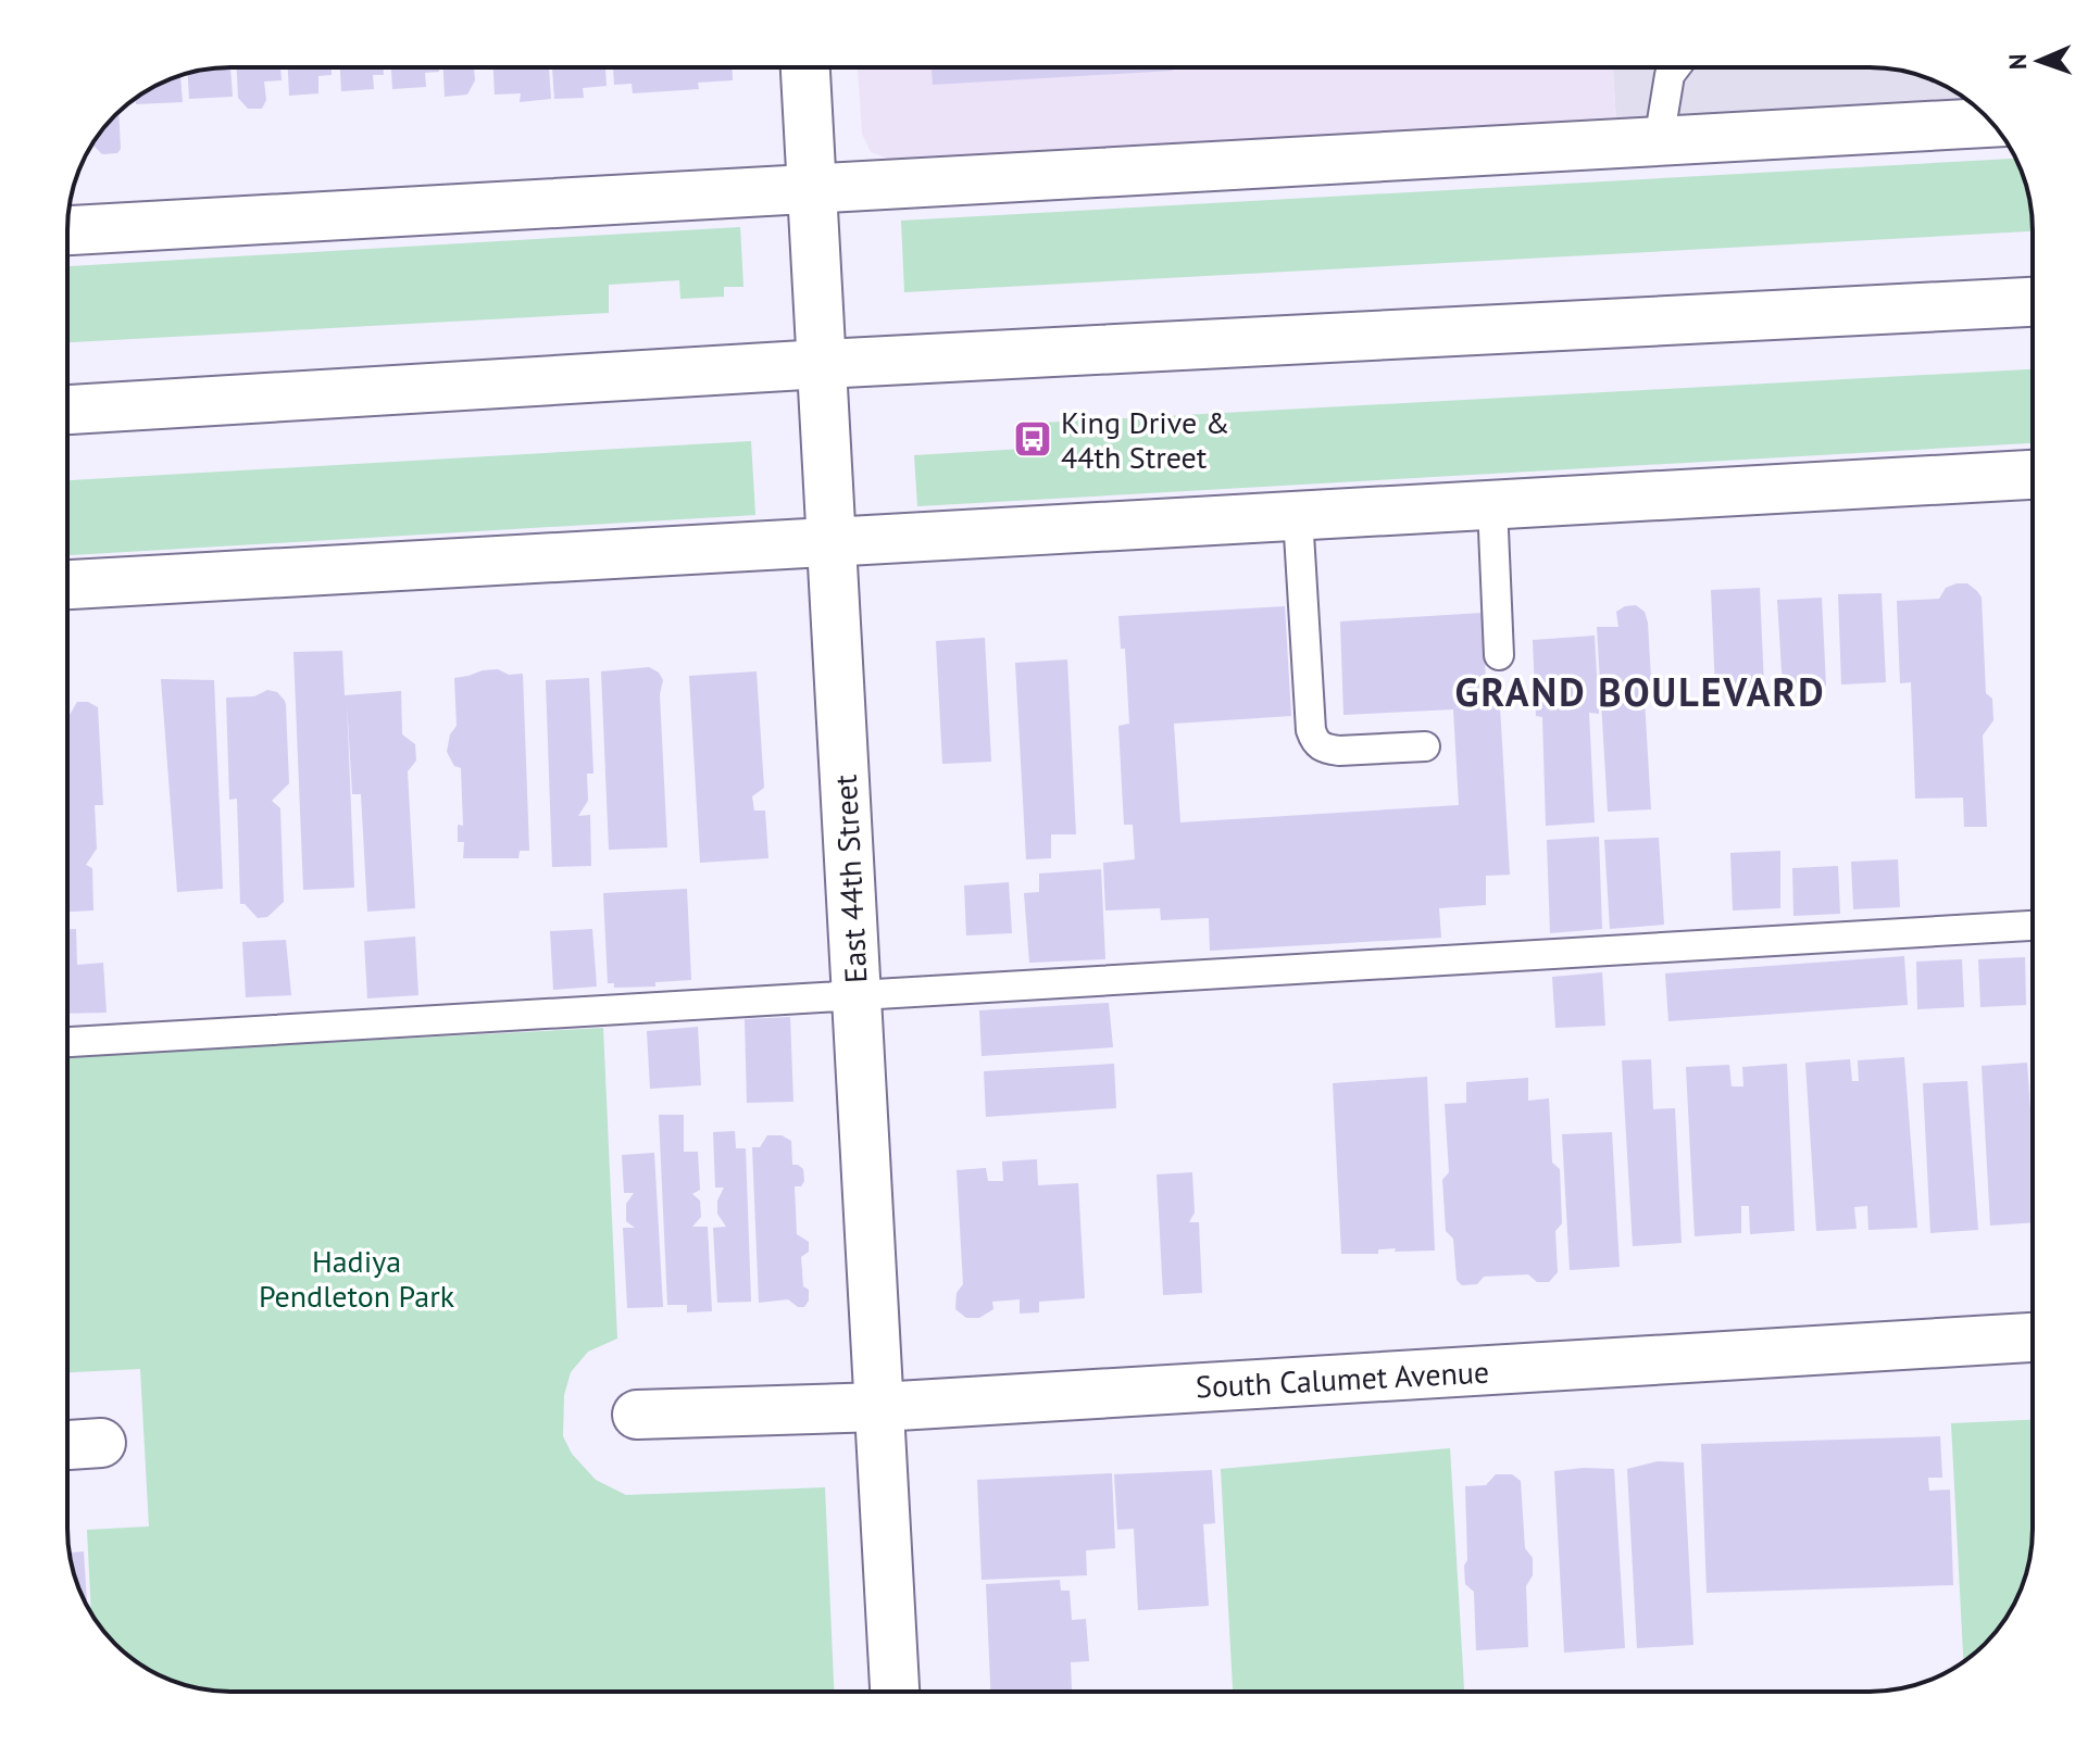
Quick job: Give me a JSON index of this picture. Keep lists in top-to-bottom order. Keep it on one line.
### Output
{"streets":{"street":["East 44th Street","South Calumet Avenue"]},"crossings":[["East 44th Street","South Calumet Avenue"]],"districts":["GRAND BOULEVARD"],"parks":["Hadiya Pendleton Park"],"places":{"bus stop":["King Drive & 44th Street"]},"north":"left"}
